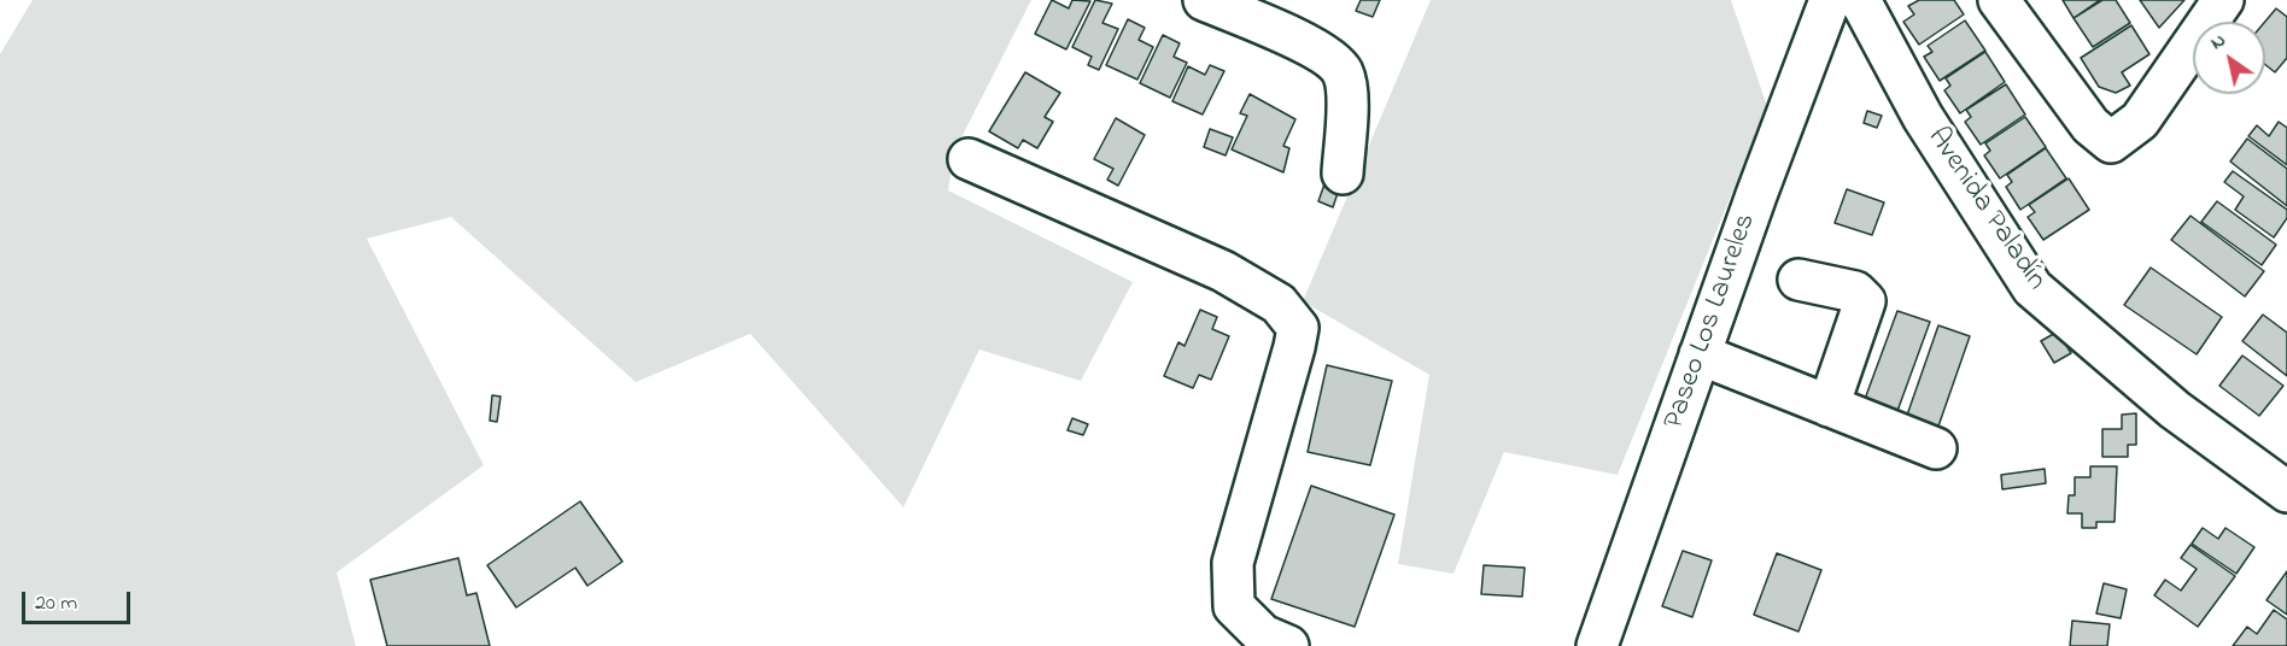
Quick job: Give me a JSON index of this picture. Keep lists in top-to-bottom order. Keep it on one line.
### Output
{"streets":{"street":["Avenida Paladín","Paseo Los Laureles"]},"scale_bar":"20 m","north":"top left"}
